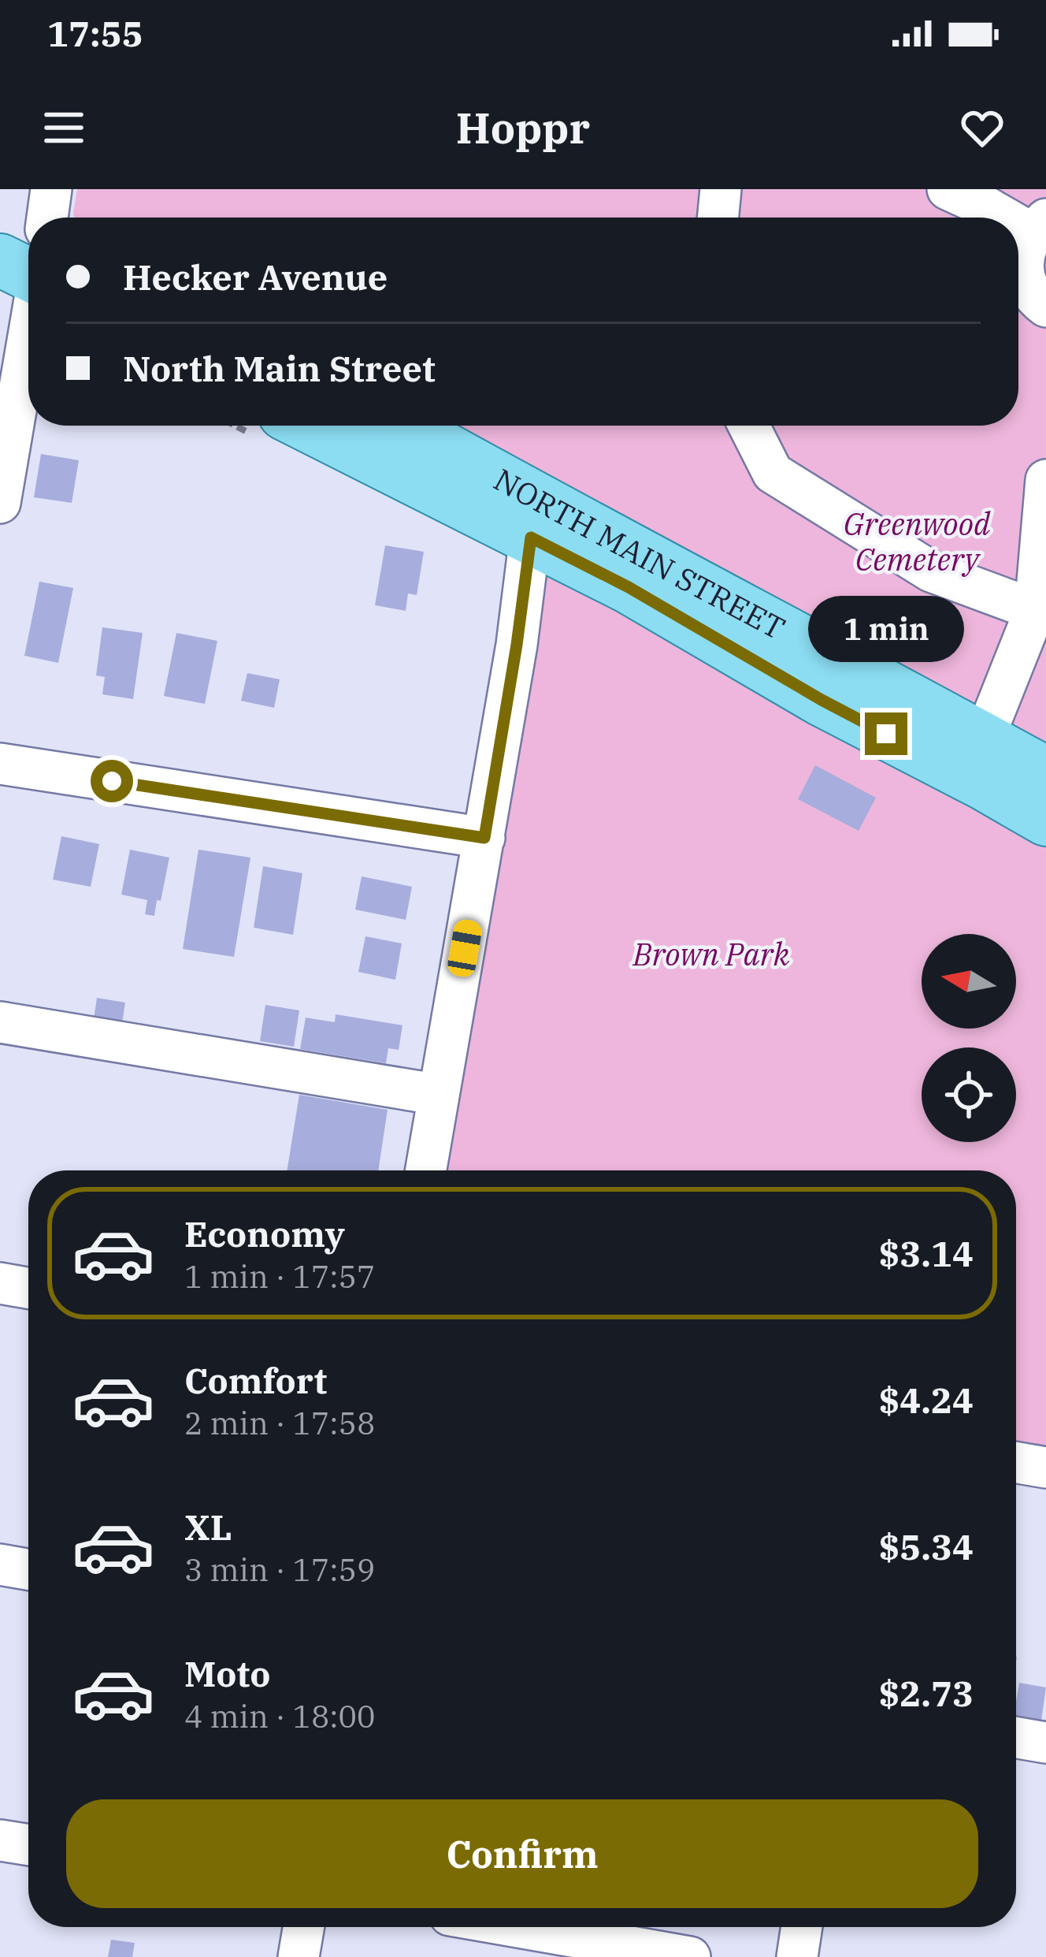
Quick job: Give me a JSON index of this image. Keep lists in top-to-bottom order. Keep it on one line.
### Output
{"streets":{"main road":["NORTH MAIN STREET"]},"parks":["Greenwood Cemetery","Brown Park"],"north":"left","page":{"status":"17:55","header":"Hoppr","banner":["Hecker Avenue","North Main Street"],"bubble":"1 min","list":[{"name":"Economy","note":"1 min · 17:57","value":"$3.14"},{"name":"Comfort","note":"2 min · 17:58","value":"$4.24"},{"name":"XL","note":"3 min · 17:59","value":"$5.34"},{"name":"Moto","note":"4 min · 18:00","value":"$2.73"}],"buttons":"Confirm"}}
